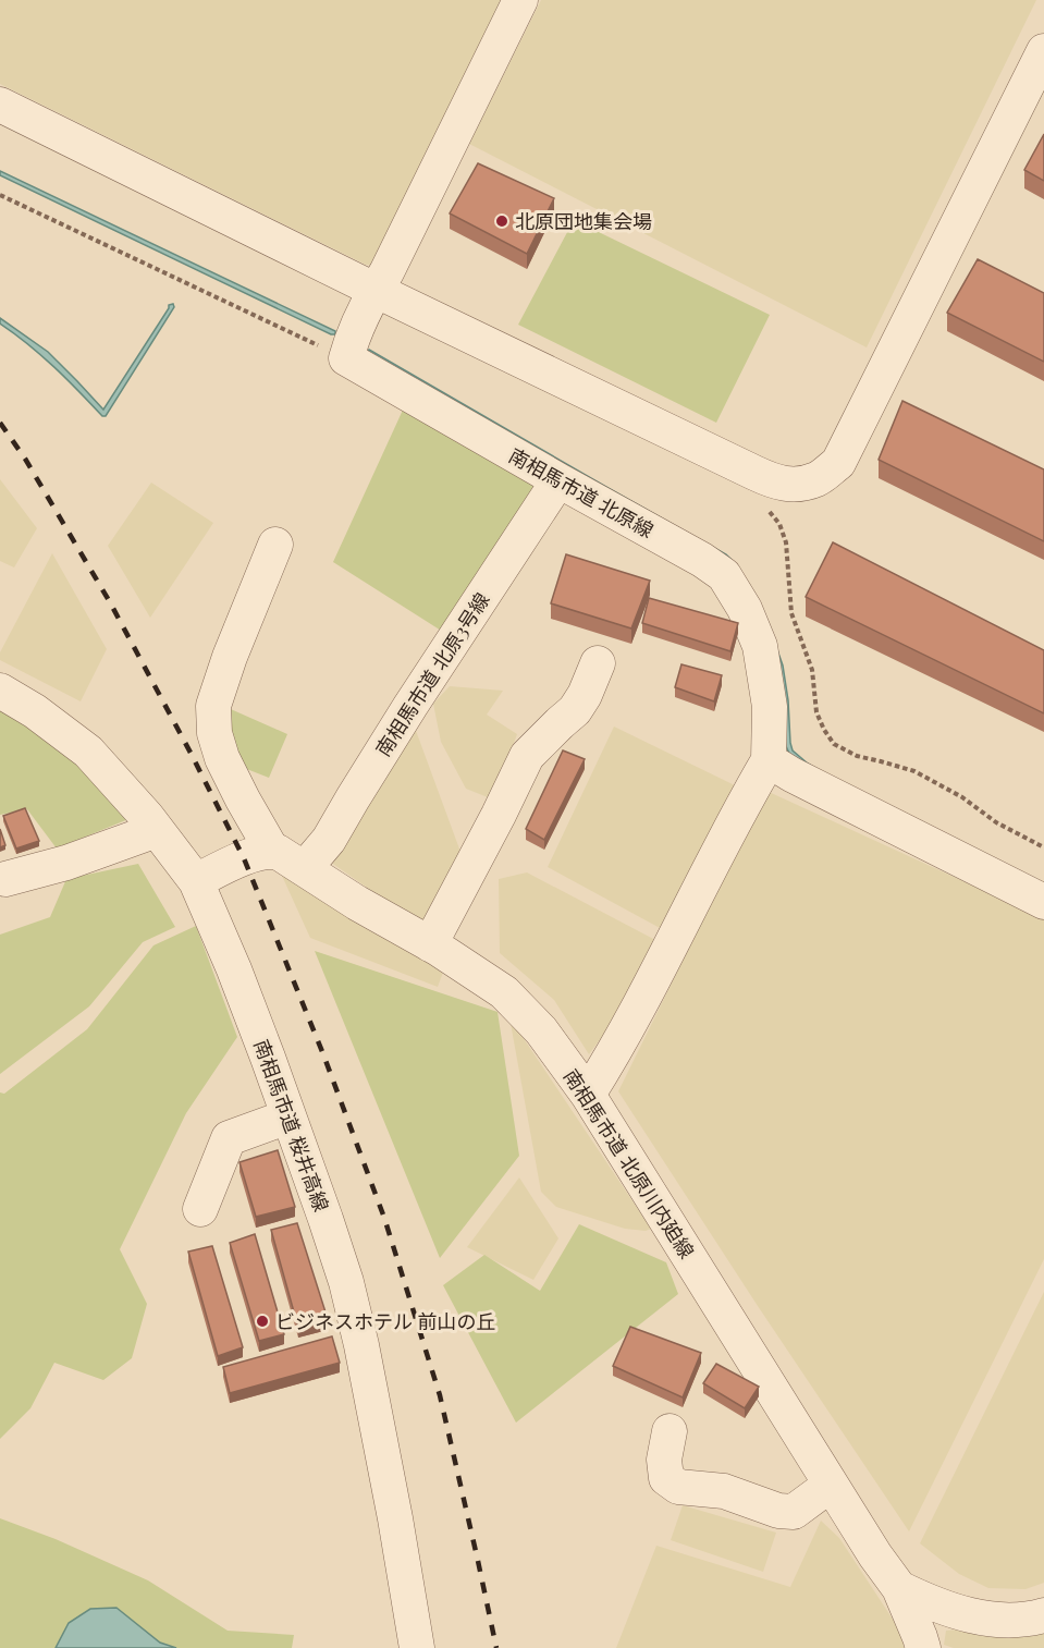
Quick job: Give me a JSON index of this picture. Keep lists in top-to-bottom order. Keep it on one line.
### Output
{"streets":{"street":["南相馬市道 北原線","南相馬市道 北原3号線","南相馬市道 桜井高線","南相馬市道 北原川内廹線"]},"crossings":[["南相馬市道 北原線","南相馬市道 北原3号線"],["南相馬市道 北原3号線","南相馬市道 北原川内廹線"]],"places":["北原団地集会場","ビジネスホテル 前山の丘"]}
